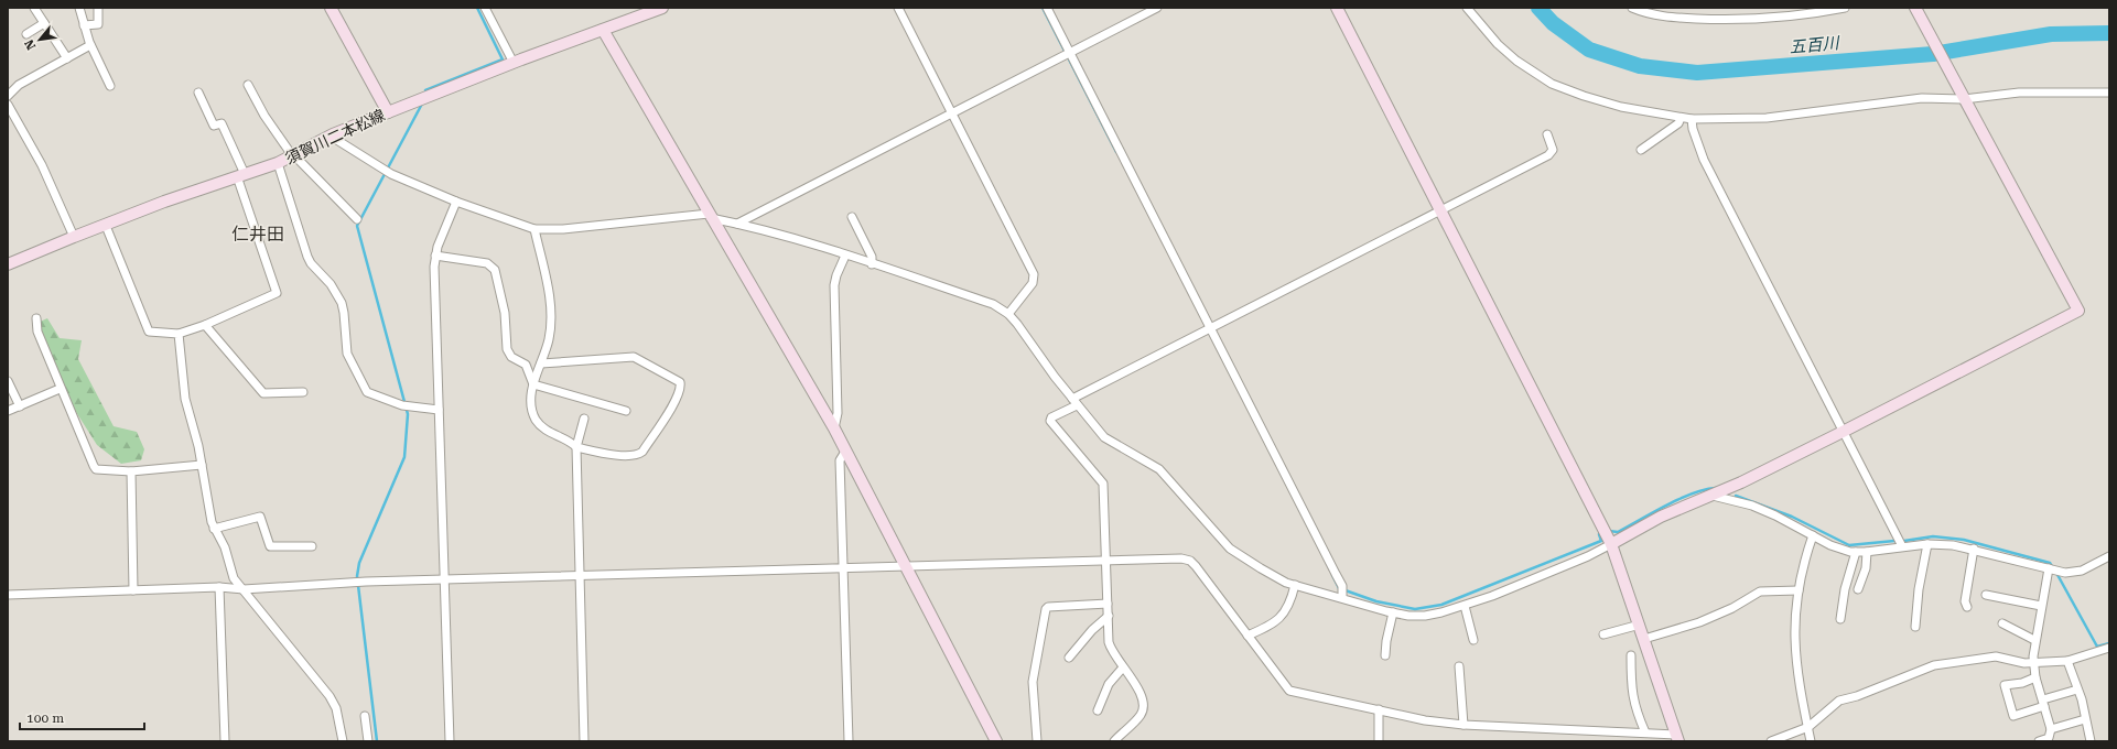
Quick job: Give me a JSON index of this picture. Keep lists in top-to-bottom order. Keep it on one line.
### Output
{"streets":{"street":["須賀川二本松線"]},"districts":["仁井田"],"water":["五百川"],"scale_bar":"100 m","north":"bottom left"}
